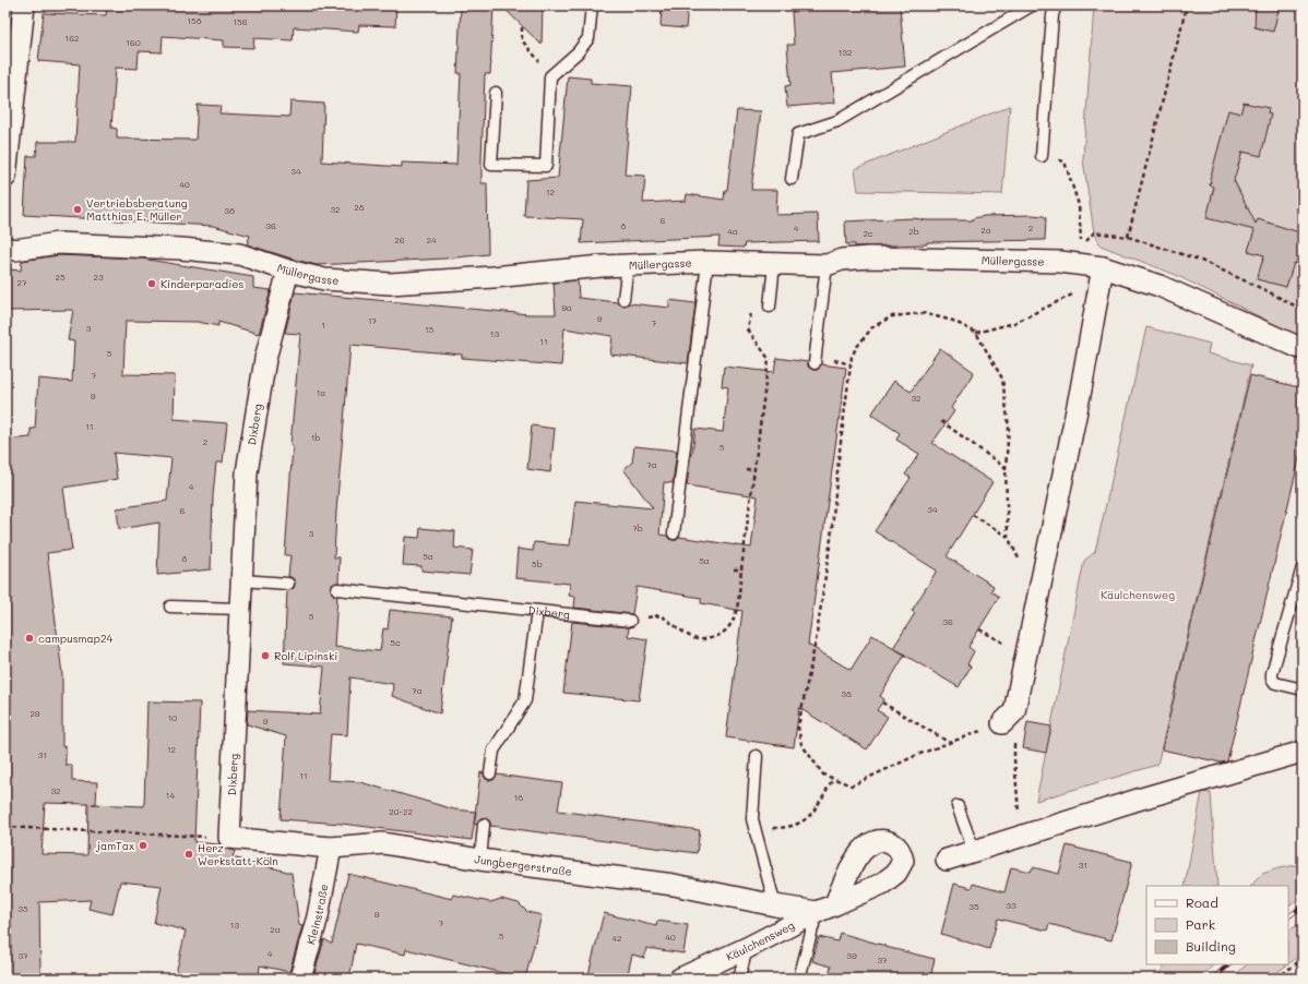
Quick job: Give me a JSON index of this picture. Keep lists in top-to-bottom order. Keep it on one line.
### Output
{"streets":{"street":["Müllergasse","Dixberg","Jungbergerstraße","Kleinstraße","Käulchensweg"]},"crossings":[["Müllergasse","Dixberg"],["Dixberg","Jungbergerstraße"],["Jungbergerstraße","Kleinstraße"],["Jungbergerstraße","Käulchensweg"]],"parks":["Käulchensweg"],"places":["Vertriebsberatung Matthias E. Müller","Kinderparadies","campusmap24","Rolf Lipinski","jamTax","Herz Werkstatt-Köln"],"house_numbers":["158","156","162","160","132","34","40","12","28","32","38","6","36","8","4","2","2a","4a","2b","2c","26","24","25","23","27","9a","9","17","7","1","3","15","13","11","5","7","1a","9","32","11","1b","2","5","7a","4","34","6","7b","3","5a","8","5a","5b","5","36","5c","7a","38","29","10","9","12","31","11","32","14","18","20-22","31","33","35","35","9","7","13","2a","5","40","42","4","37","39","37"],"legend":["Road","Park","Building"]}
